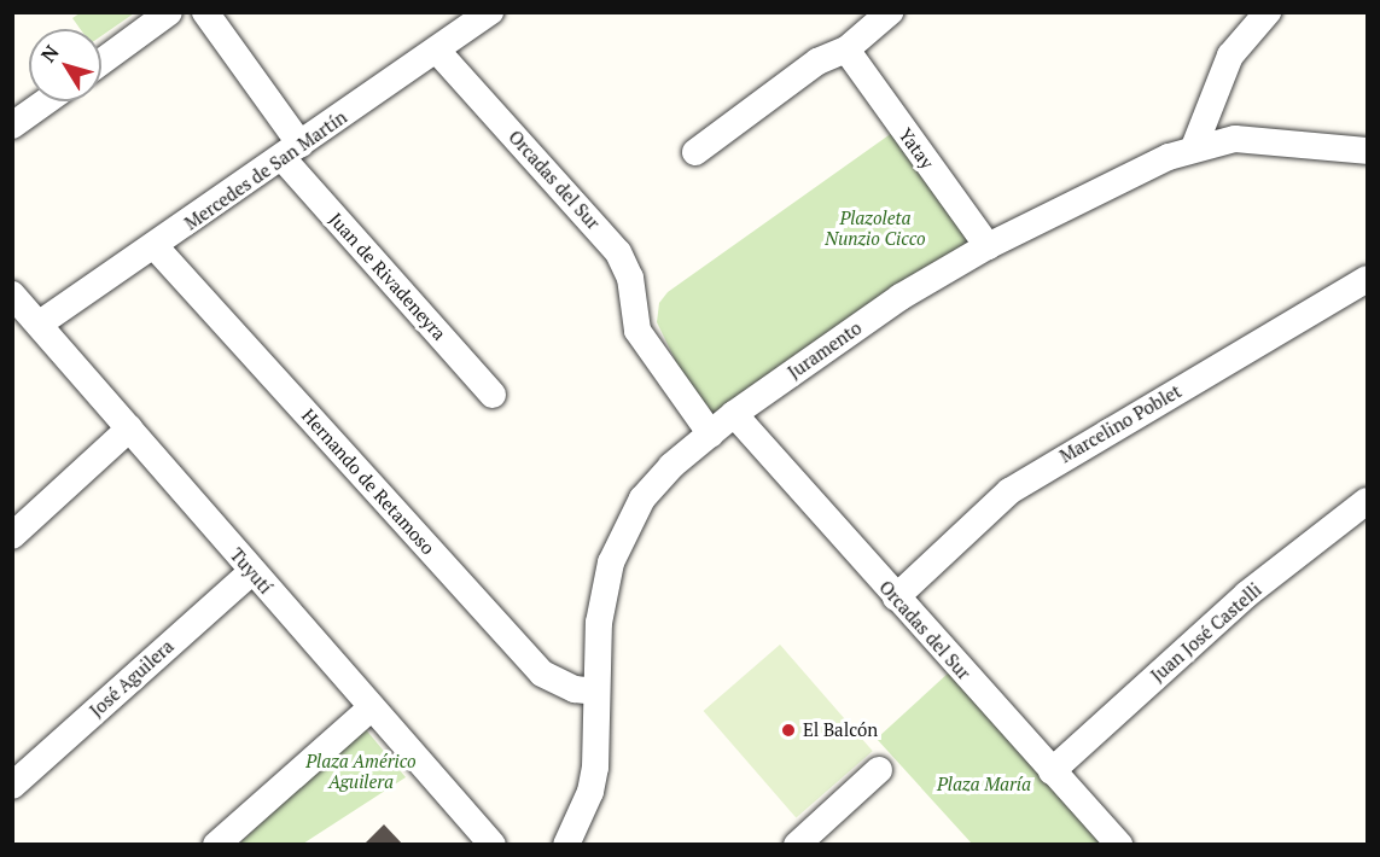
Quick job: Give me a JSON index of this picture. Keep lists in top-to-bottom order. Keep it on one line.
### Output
{"streets":{"street":["Yatay","Mercedes de San Martín","Orcadas del Sur","Juan de Rivadeneyra","Juramento","Marcelino Poblet","Hernando de Retamoso","Tuyutí","Juan José Castelli","José Aguilera"]},"crossings":[["Yatay","Juramento"],["Mercedes de San Martín","Orcadas del Sur"],["Mercedes de San Martín","Juan de Rivadeneyra"],["Mercedes de San Martín","Hernando de Retamoso"],["Mercedes de San Martín","Tuyutí"],["Orcadas del Sur","Juramento"],["Orcadas del Sur","Marcelino Poblet"],["Orcadas del Sur","Juan José Castelli"],["Juramento","Hernando de Retamoso"],["Tuyutí","José Aguilera"]],"parks":["Plazoleta Nunzio Cicco","Plaza Américo Aguilera","Plaza María"],"places":["El Balcón"],"north":"top left"}
